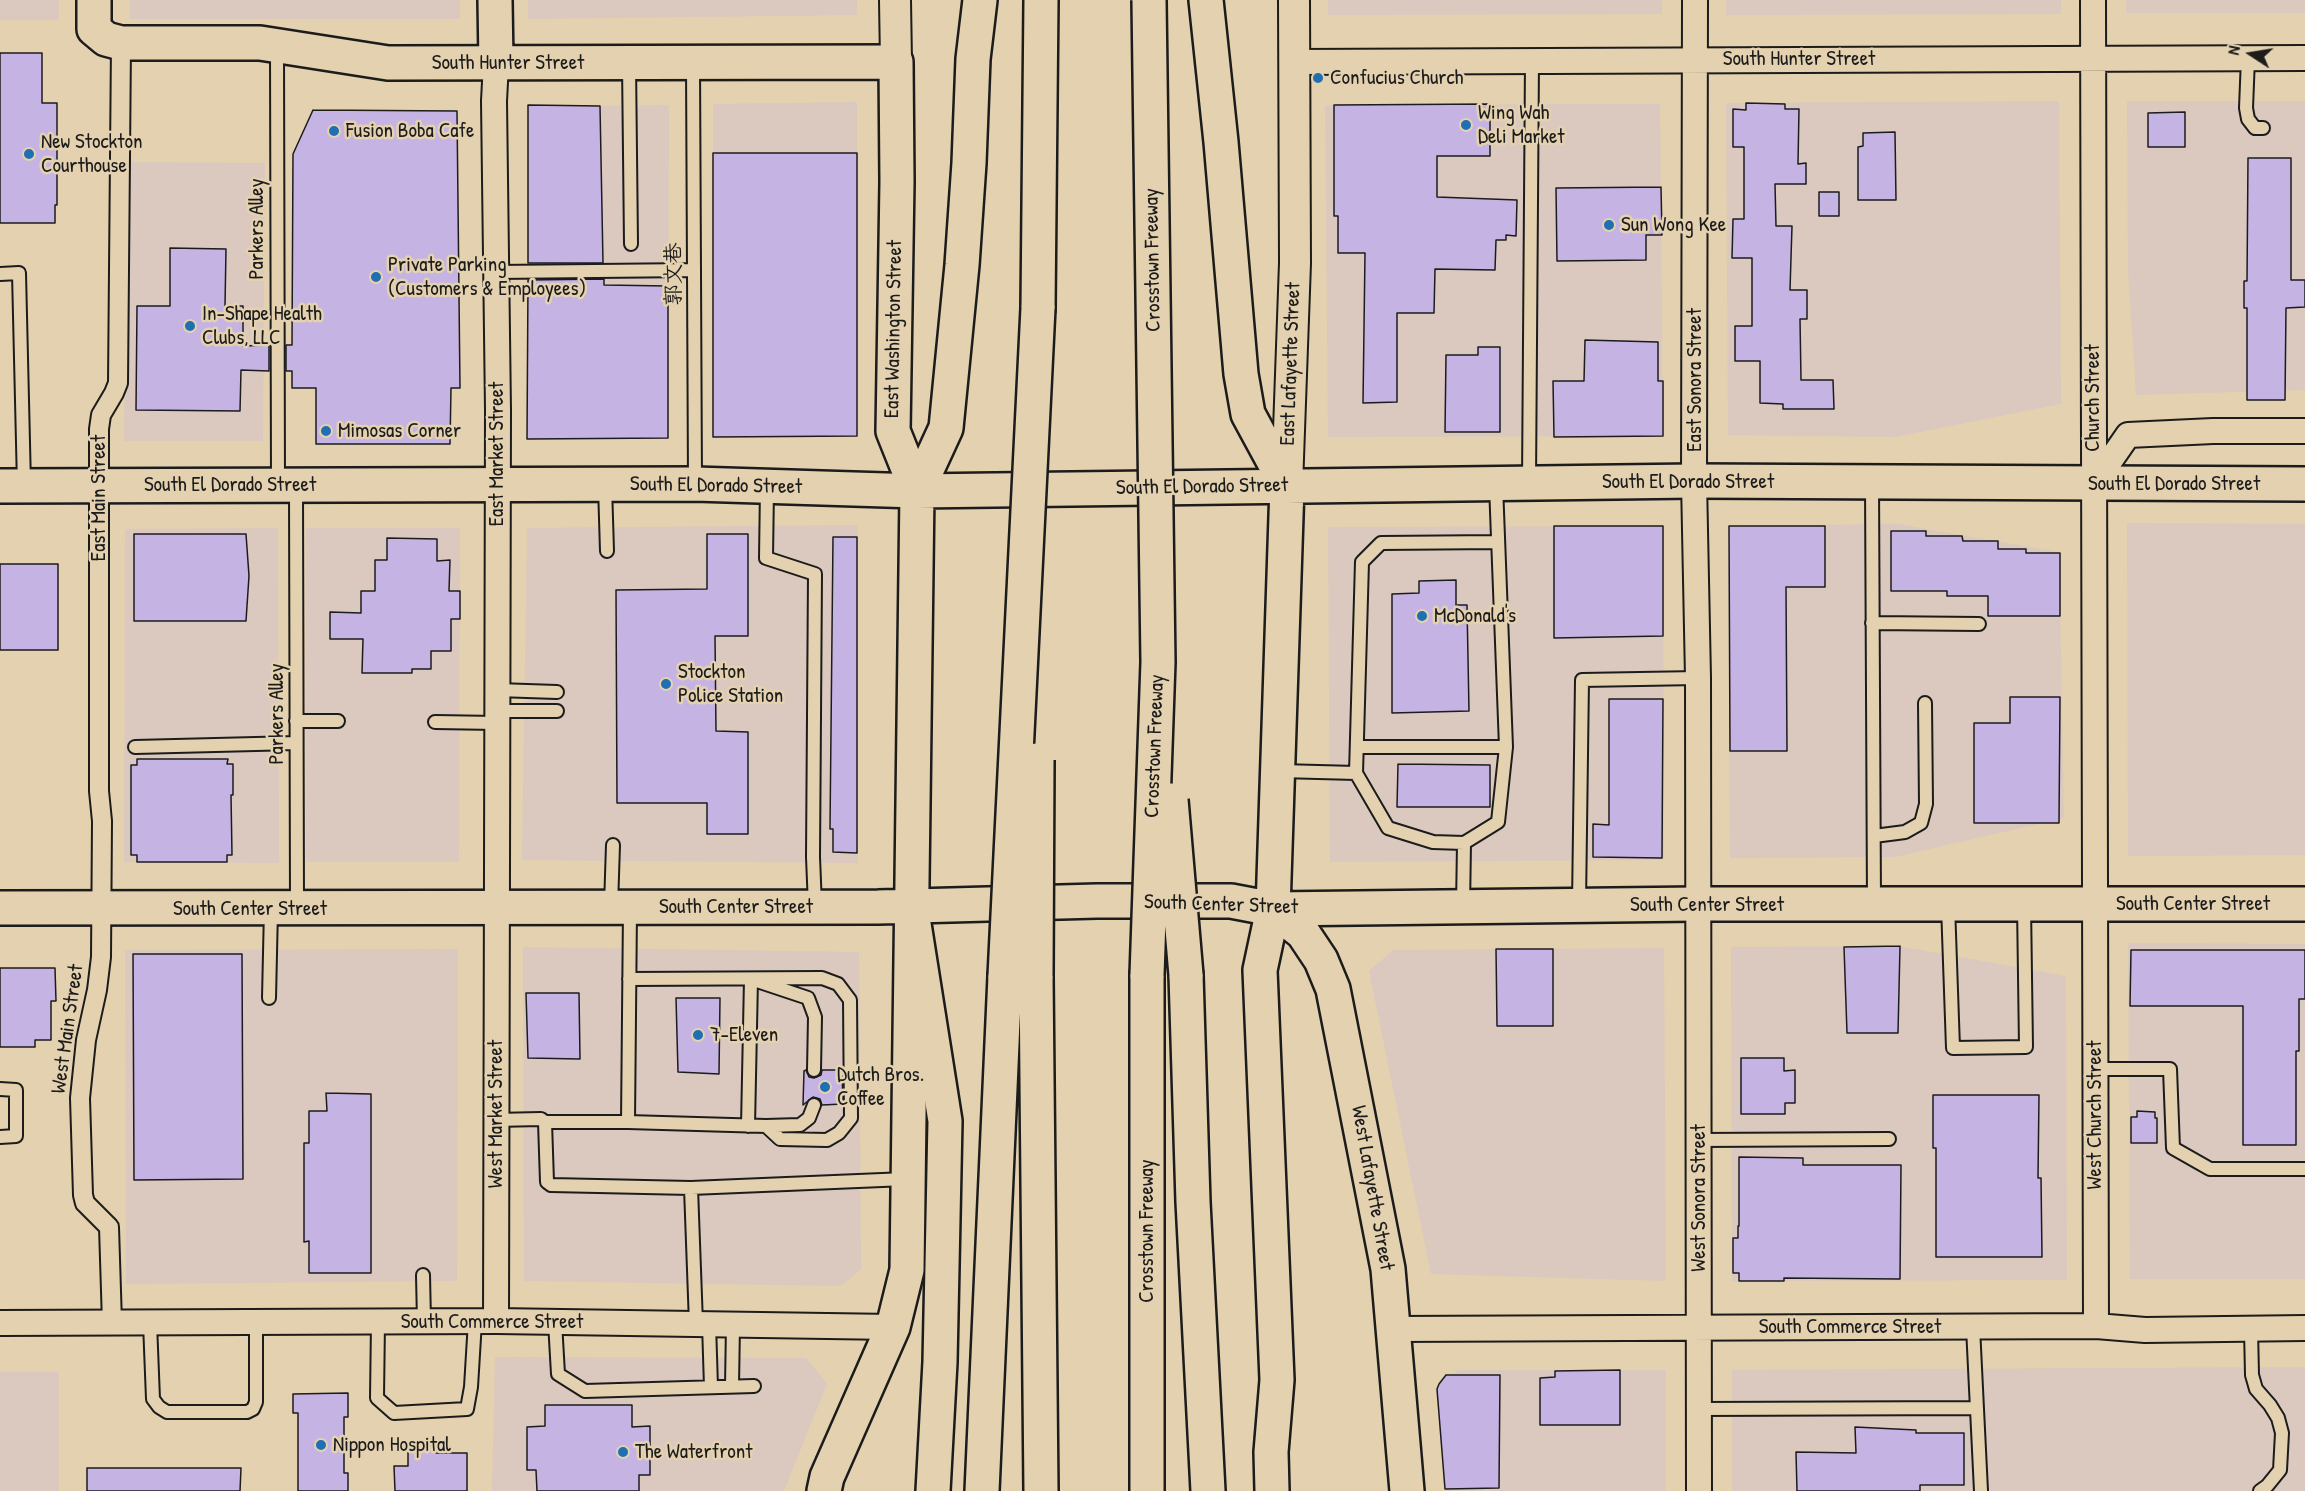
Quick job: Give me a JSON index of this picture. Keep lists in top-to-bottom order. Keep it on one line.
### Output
{"streets":{"main road":["South Hunter Street","Crosstown Freeway","East Washington Street","East Lafayette Street","East Market Street","South El Dorado Street","South Center Street","West Lafayette Street"],"street":["East Sonora Street","Church Street","East Main Street","West Main Street","West Market Street","West Church Street","West Sonora Street","South Commerce Street"],"lane":["Parkers Alley","郭文巷"]},"crossings":[["South Hunter Street","Parkers Alley"],["South Hunter Street","郭文巷"],["South Hunter Street","East Washington Street"],["South Hunter Street","East Lafayette Street"],["South Hunter Street","East Sonora Street"],["South Hunter Street","Church Street"],["South Hunter Street","East Market Street"],["South Hunter Street","East Main Street"],["Parkers Alley","South El Dorado Street"],["Parkers Alley","South Center Street"],["郭文巷","South El Dorado Street"],["East Washington Street","South El Dorado Street"],["East Washington Street","South Center Street"],["East Lafayette Street","South El Dorado Street"],["East Lafayette Street","South Center Street"],["East Lafayette Street","West Lafayette Street"],["East Sonora Street","South El Dorado Street"],["East Sonora Street","South Center Street"],["East Sonora Street","West Sonora Street"],["Church Street","South El Dorado Street"],["Church Street","South Center Street"],["Church Street","West Church Street"],["East Market Street","South El Dorado Street"],["East Market Street","South Center Street"],["East Market Street","West Market Street"],["South El Dorado Street","East Main Street"],["East Main Street","South Center Street"],["East Main Street","West Main Street"],["South Center Street","West Main Street"],["South Center Street","West Market Street"],["South Center Street","West Church Street"],["South Center Street","West Lafayette Street"],["South Center Street","West Sonora Street"],["West Main Street","South Commerce Street"],["West Market Street","South Commerce Street"],["West Church Street","South Commerce Street"],["West Lafayette Street","South Commerce Street"],["West Sonora Street","South Commerce Street"]],"places":["Confucius Church","Wing Wah Deli Market","Fusion Boba Cafe","New Stockton Courthouse","Sun Wong Kee","Private Parking (Customers & Employees)","In-Shape Health Clubs, LLC","Mimosas Corner","McDonald's","Stockton Police Station","7-Eleven","Dutch Bros. Coffee","Nippon Hospital","The Waterfront"],"north":"left"}
